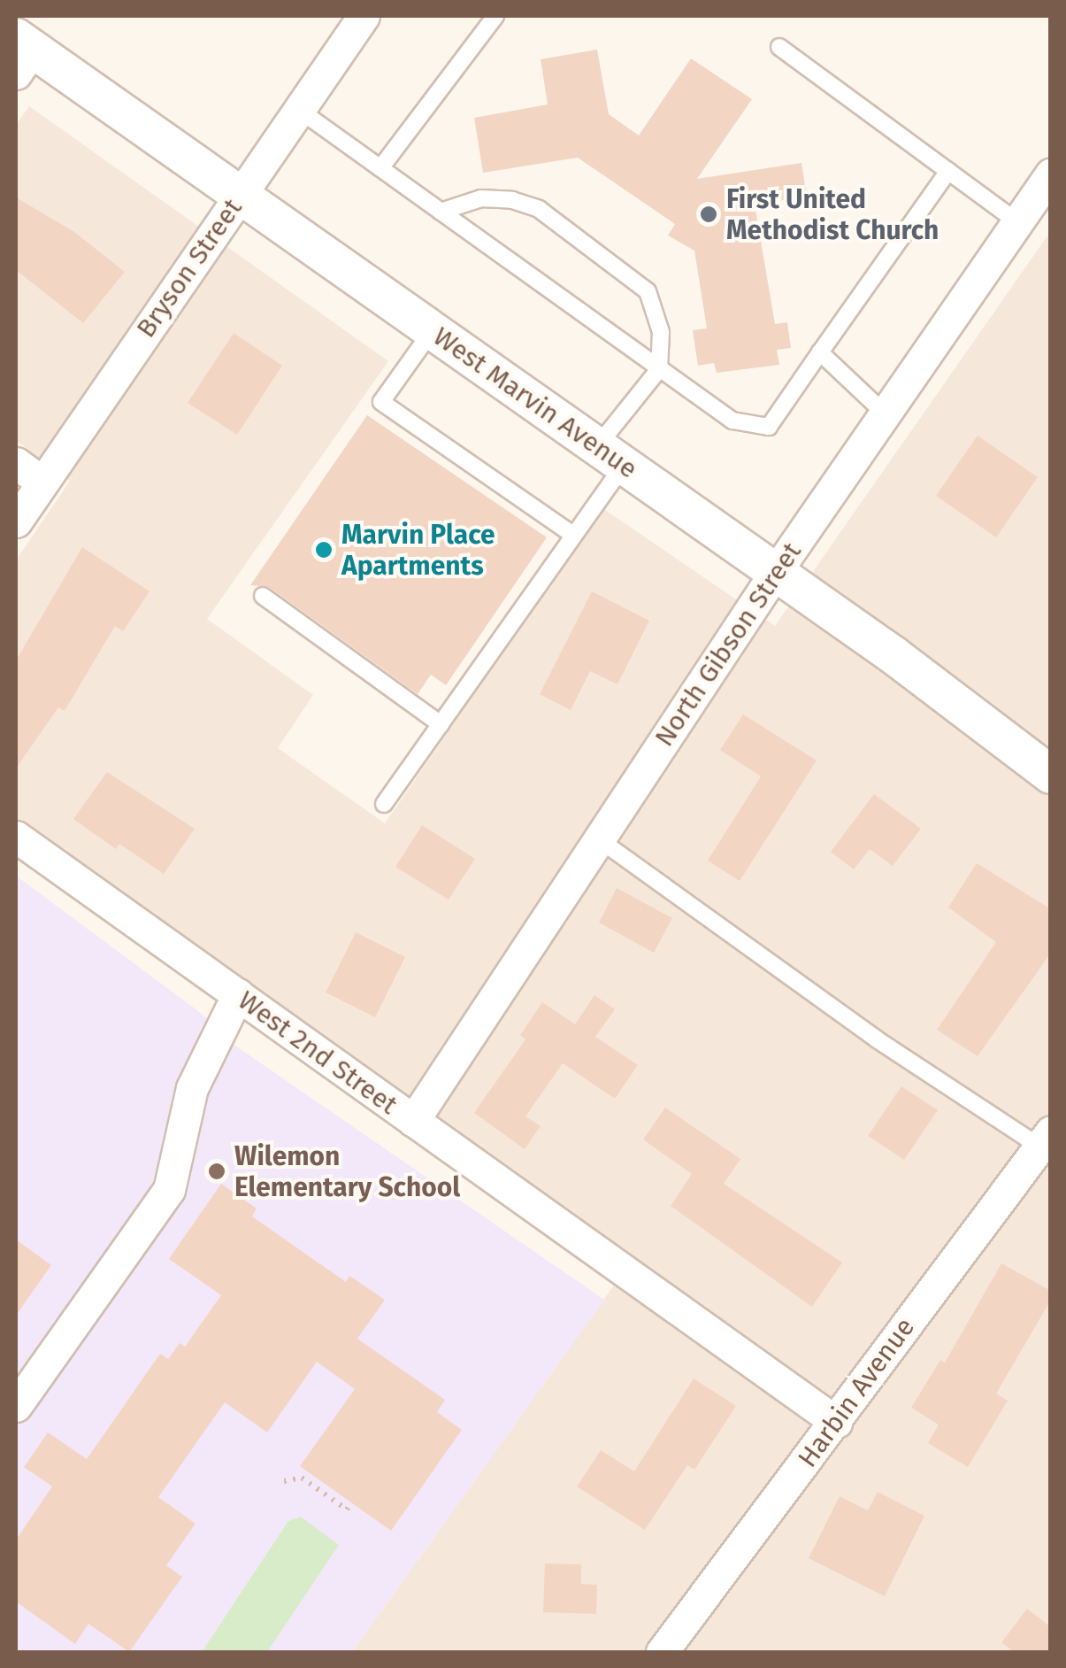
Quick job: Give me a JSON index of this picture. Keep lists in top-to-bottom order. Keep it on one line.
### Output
{"streets":{"street":["Bryson Street","West Marvin Avenue","North Gibson Street","West 2nd Street","Harbin Avenue"]},"crossings":[["Bryson Street","West Marvin Avenue"],["West Marvin Avenue","North Gibson Street"],["North Gibson Street","West 2nd Street"],["West 2nd Street","Harbin Avenue"]],"places":["First United Methodist Church","Marvin Place Apartments","Wilemon Elementary School"]}
